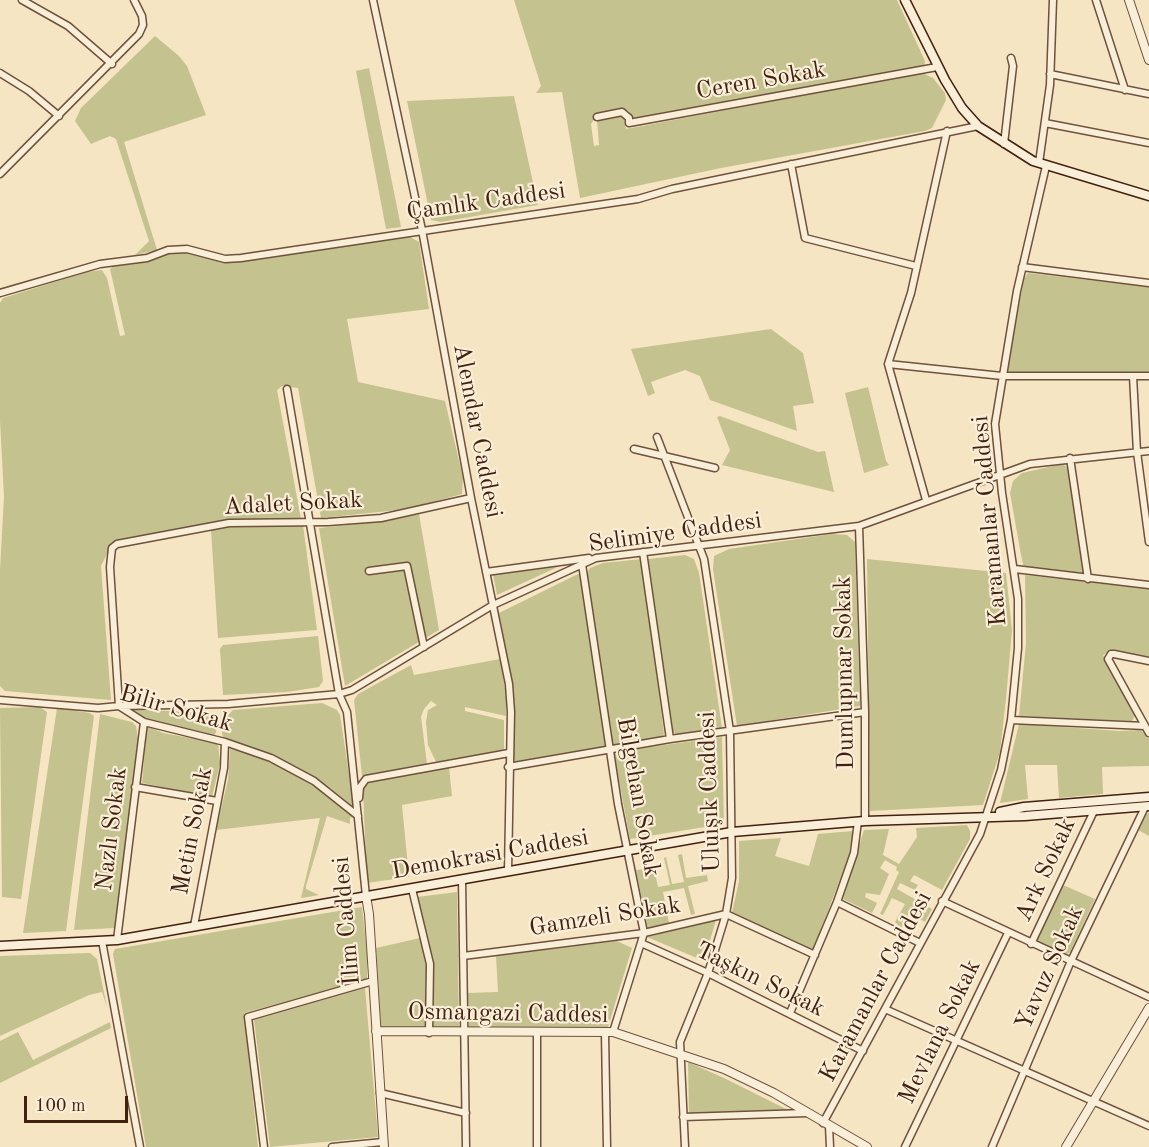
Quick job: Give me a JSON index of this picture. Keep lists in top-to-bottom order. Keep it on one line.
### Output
{"streets":{"main road":["Demokrasi Caddesi"],"street":["Ceren Sokak","Çamlık Caddesi","Alemdar Caddesi","Adalet Sokak","Karamanlar Caddesi","Selimiye Caddesi","Dumlupınar Sokak","Bilir Sokak","Uluışık Caddesi","Bilgehan Sokak","Nazlı Sokak","Metin Sokak","Ark Sokak","Gamzeli Sokak","İlim Caddesi","Yavuz Sokak","Taşkın Sokak","Osmangazi Caddesi","Mevlana Sokak"]},"crossings":[["Çamlık Caddesi","Alemdar Caddesi"],["Alemdar Caddesi","Adalet Sokak"],["Alemdar Caddesi","Selimiye Caddesi"],["Alemdar Caddesi","Demokrasi Caddesi"],["Adalet Sokak","Selimiye Caddesi"],["Adalet Sokak","Bilir Sokak"],["Adalet Sokak","İlim Caddesi"],["Karamanlar Caddesi","Selimiye Caddesi"],["Karamanlar Caddesi","Demokrasi Caddesi"],["Karamanlar Caddesi","Taşkın Sokak"],["Karamanlar Caddesi","Osmangazi Caddesi"],["Selimiye Caddesi","Dumlupınar Sokak"],["Selimiye Caddesi","Bilir Sokak"],["Selimiye Caddesi","Uluışık Caddesi"],["Selimiye Caddesi","Bilgehan Sokak"],["Selimiye Caddesi","İlim Caddesi"],["Dumlupınar Sokak","Demokrasi Caddesi"],["Dumlupınar Sokak","Taşkın Sokak"],["Bilir Sokak","Nazlı Sokak"],["Bilir Sokak","Metin Sokak"],["Bilir Sokak","İlim Caddesi"],["Uluışık Caddesi","Demokrasi Caddesi"],["Uluışık Caddesi","Gamzeli Sokak"],["Uluışık Caddesi","Taşkın Sokak"],["Uluışık Caddesi","Osmangazi Caddesi"],["Bilgehan Sokak","Demokrasi Caddesi"],["Bilgehan Sokak","Gamzeli Sokak"],["Bilgehan Sokak","Taşkın Sokak"],["Bilgehan Sokak","Osmangazi Caddesi"],["Nazlı Sokak","Demokrasi Caddesi"],["Metin Sokak","Demokrasi Caddesi"],["Demokrasi Caddesi","Ark Sokak"],["Demokrasi Caddesi","İlim Caddesi"],["Demokrasi Caddesi","Yavuz Sokak"],["İlim Caddesi","Osmangazi Caddesi"]],"scale_bar":"100 m"}
